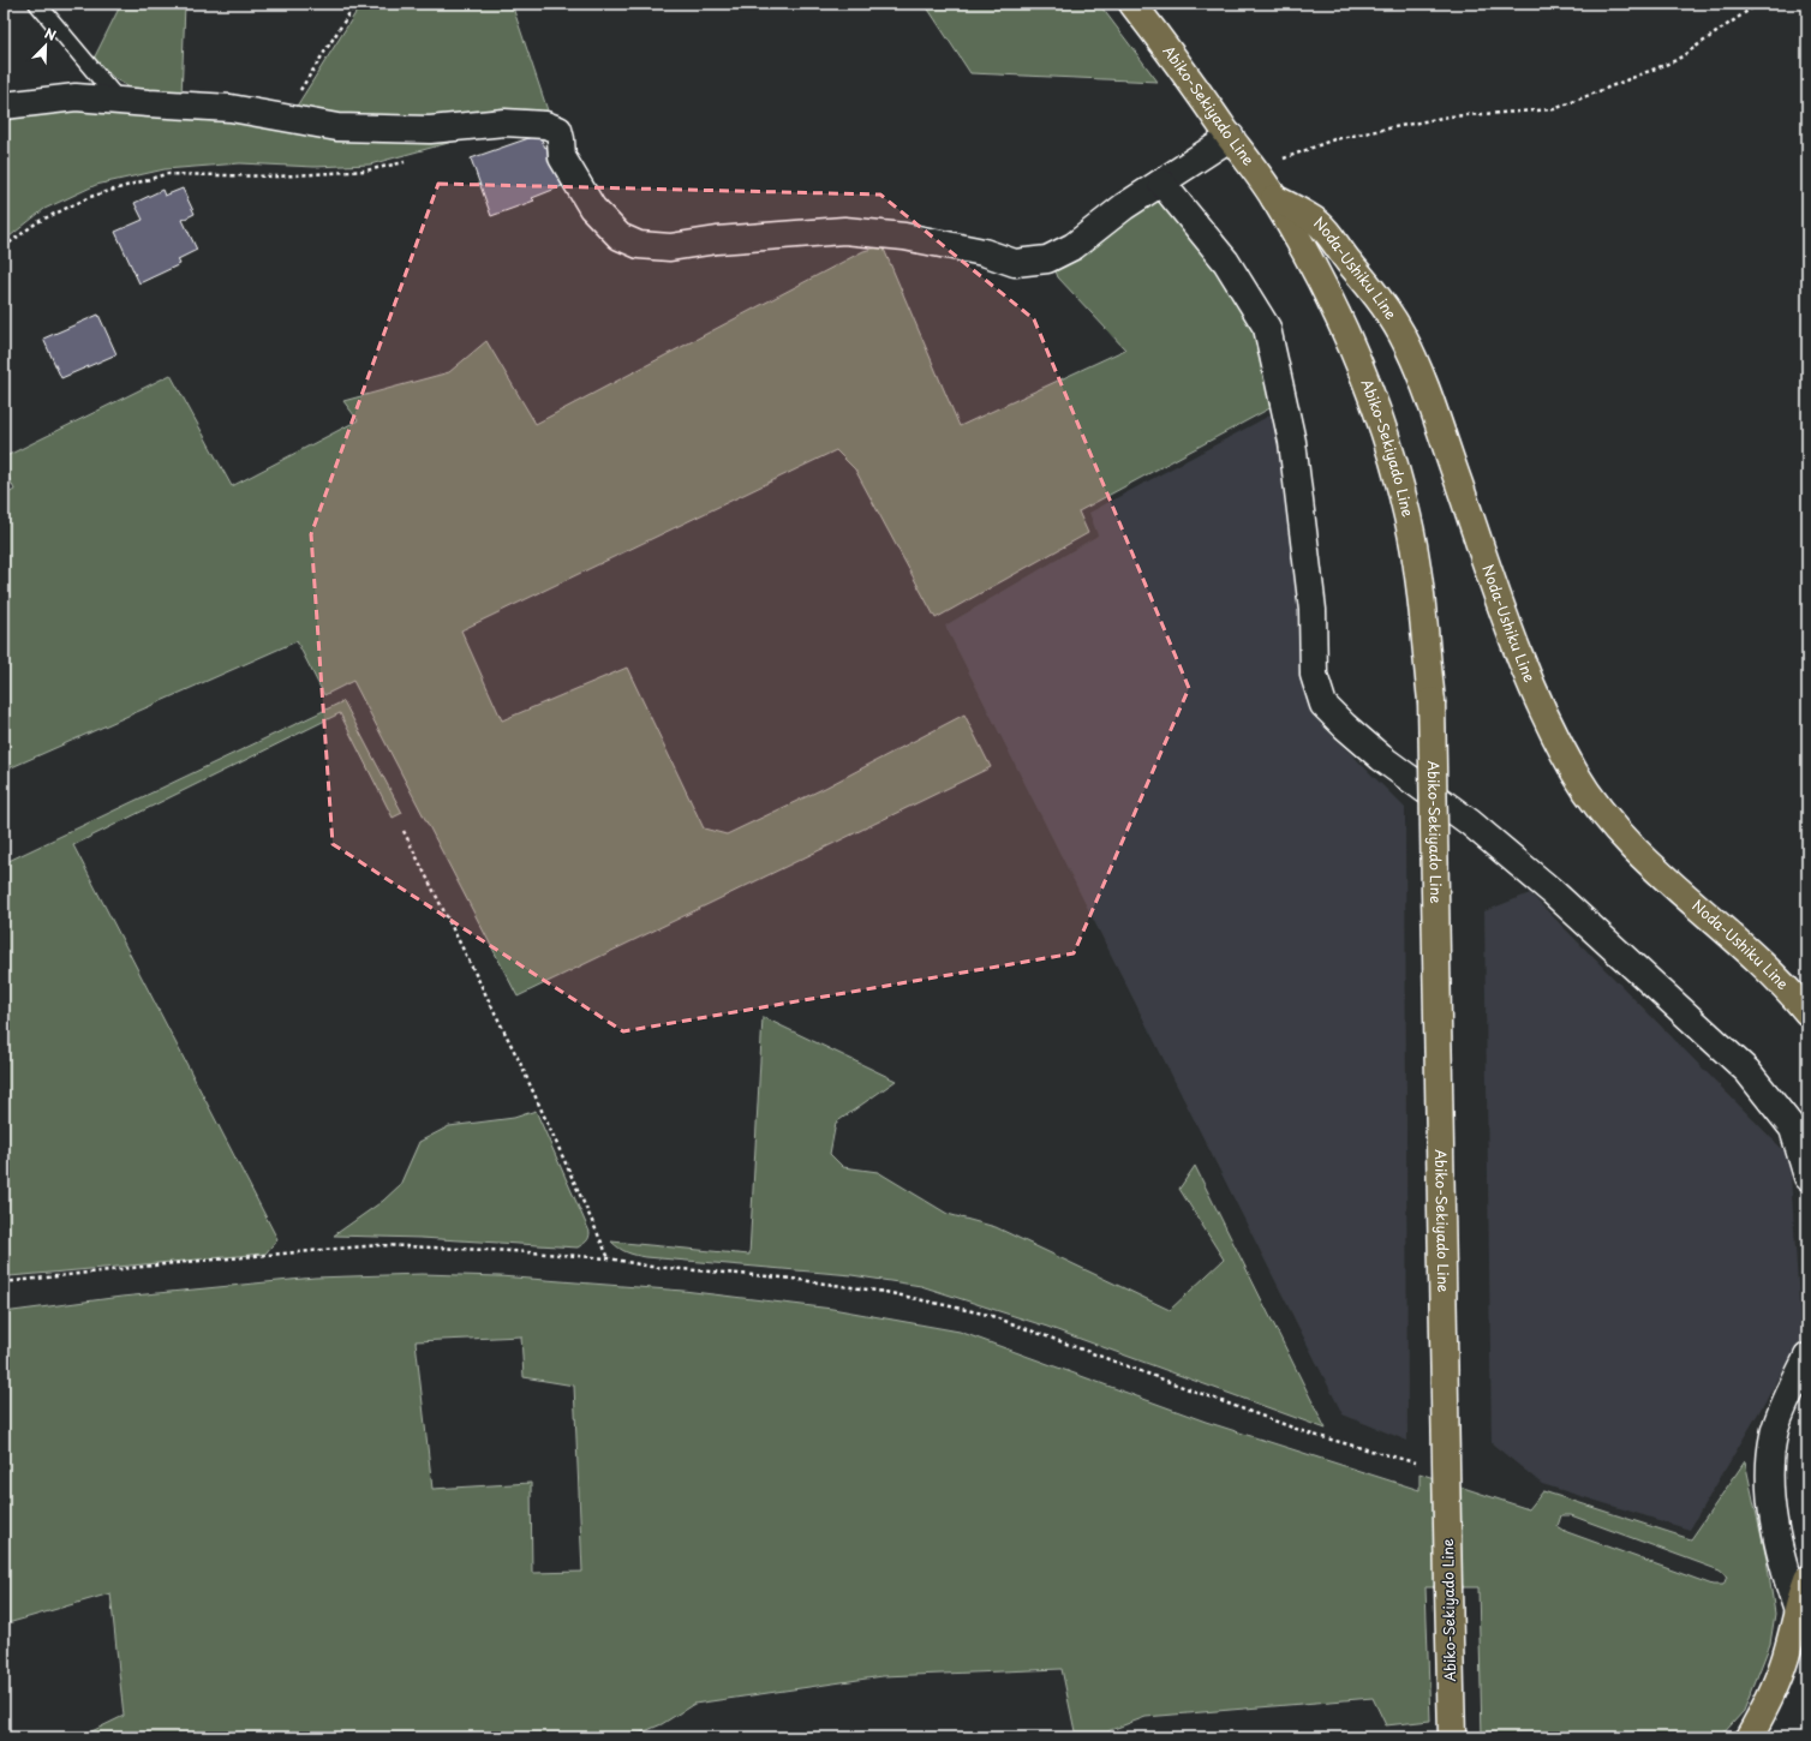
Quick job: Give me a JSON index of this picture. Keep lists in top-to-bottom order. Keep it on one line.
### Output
{"streets":{"main road":["Abiko-Sekiyado Line","Noda-Ushiku Line"]},"crossings":[["Abiko-Sekiyado Line","Noda-Ushiku Line"]],"north":"top right"}
